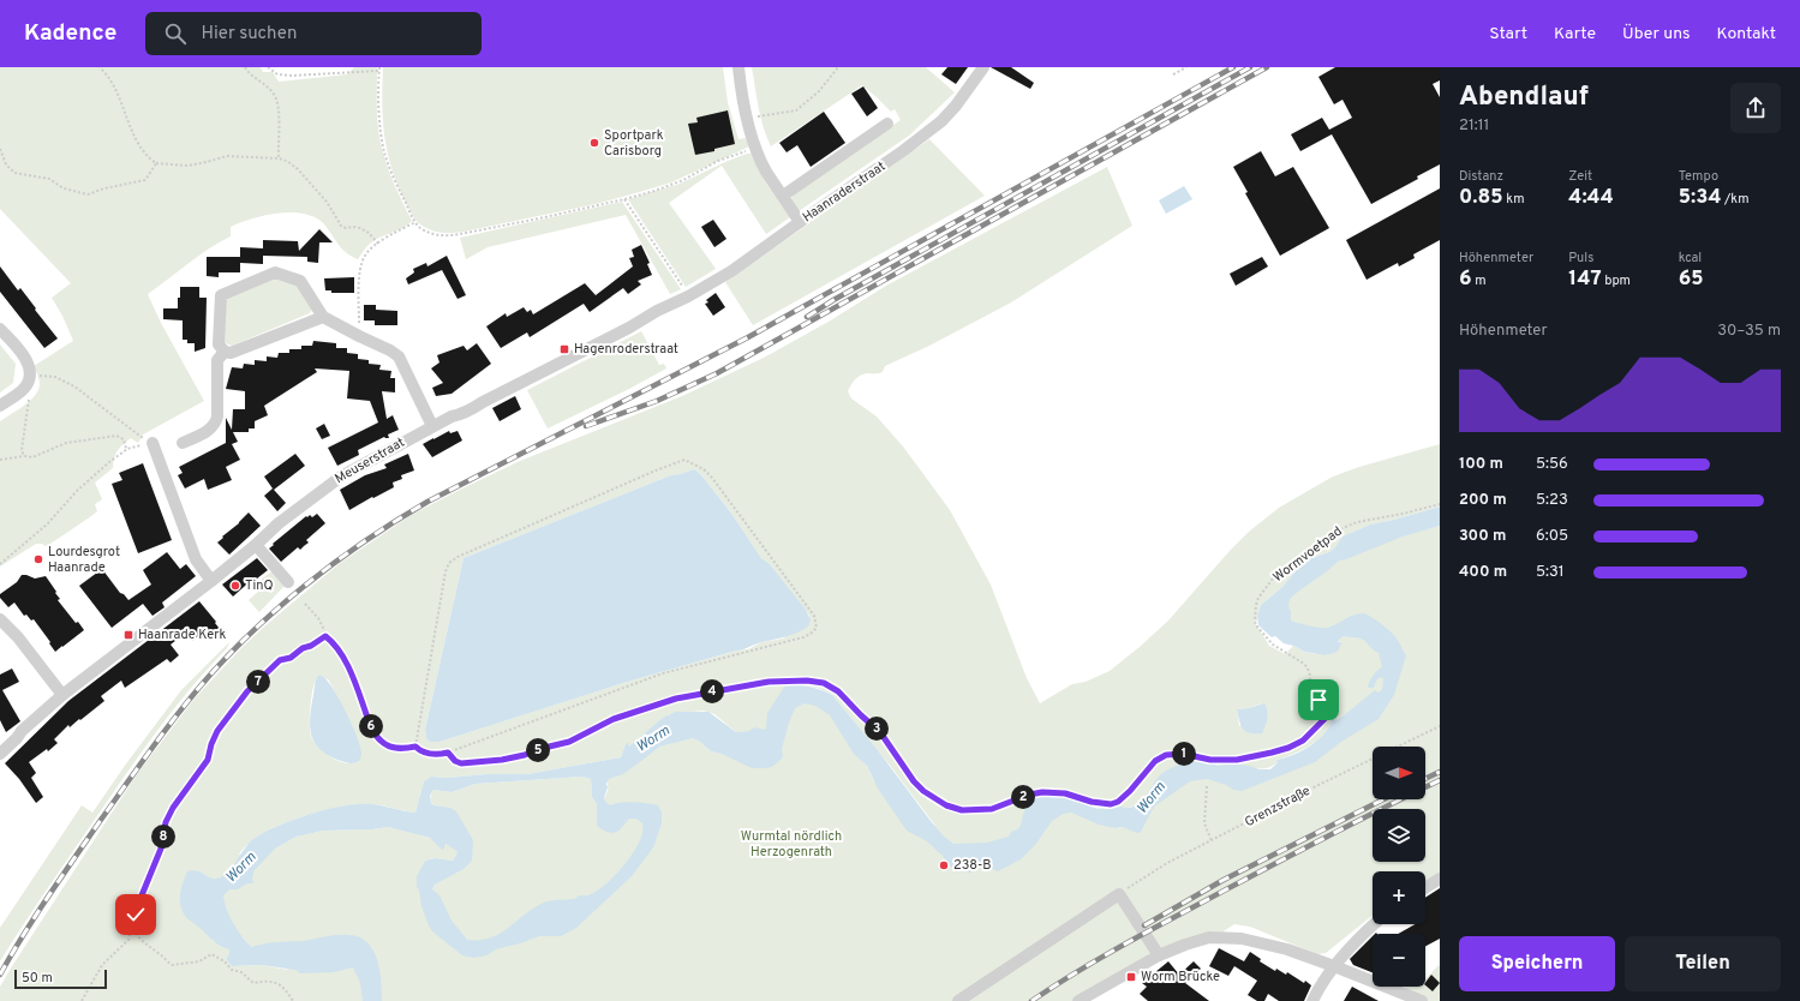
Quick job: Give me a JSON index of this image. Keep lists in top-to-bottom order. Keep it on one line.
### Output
{"streets":{"street":["Haanraderstraat","Meuserstraat"],"path":["Wormvoetpad","Grenzstraße"]},"crossings":[["Haanraderstraat","Meuserstraat"]],"water":["Worm"],"parks":["Wurmtal nördlich Herzogenrath"],"places":{"other":["Sportpark Carisborg","Lourdesgrot Haanrade","TinQ","238-B"],"transit":["Hagenroderstraat","Haanrade Kerk","Worm Brücke"]},"scale_bar":"50 m","north":"right","page":{"header":"Kadence","search":"Hier suchen","nav":["Start","Karte","Über uns","Kontakt"],"heading":["Abendlauf","21:11"],"stats":[["Distanz","0.85 km"],["Zeit","4:44"],["Tempo","5:34 /km"],["Höhenmeter","6 m"],["Puls","147 bpm"],["kcal","65"]],"chart":["Höhenmeter","30–35 m"],"list":[{"name":"100 m","note":"5:56"},{"name":"200 m","note":"5:23"},{"name":"300 m","note":"6:05"},{"name":"400 m","note":"5:31"}],"pins":["7","4","6","3","5","1","2","8"],"map_buttons":["+","−"],"buttons":["Speichern","Teilen"],"scale":"50 m"}}
